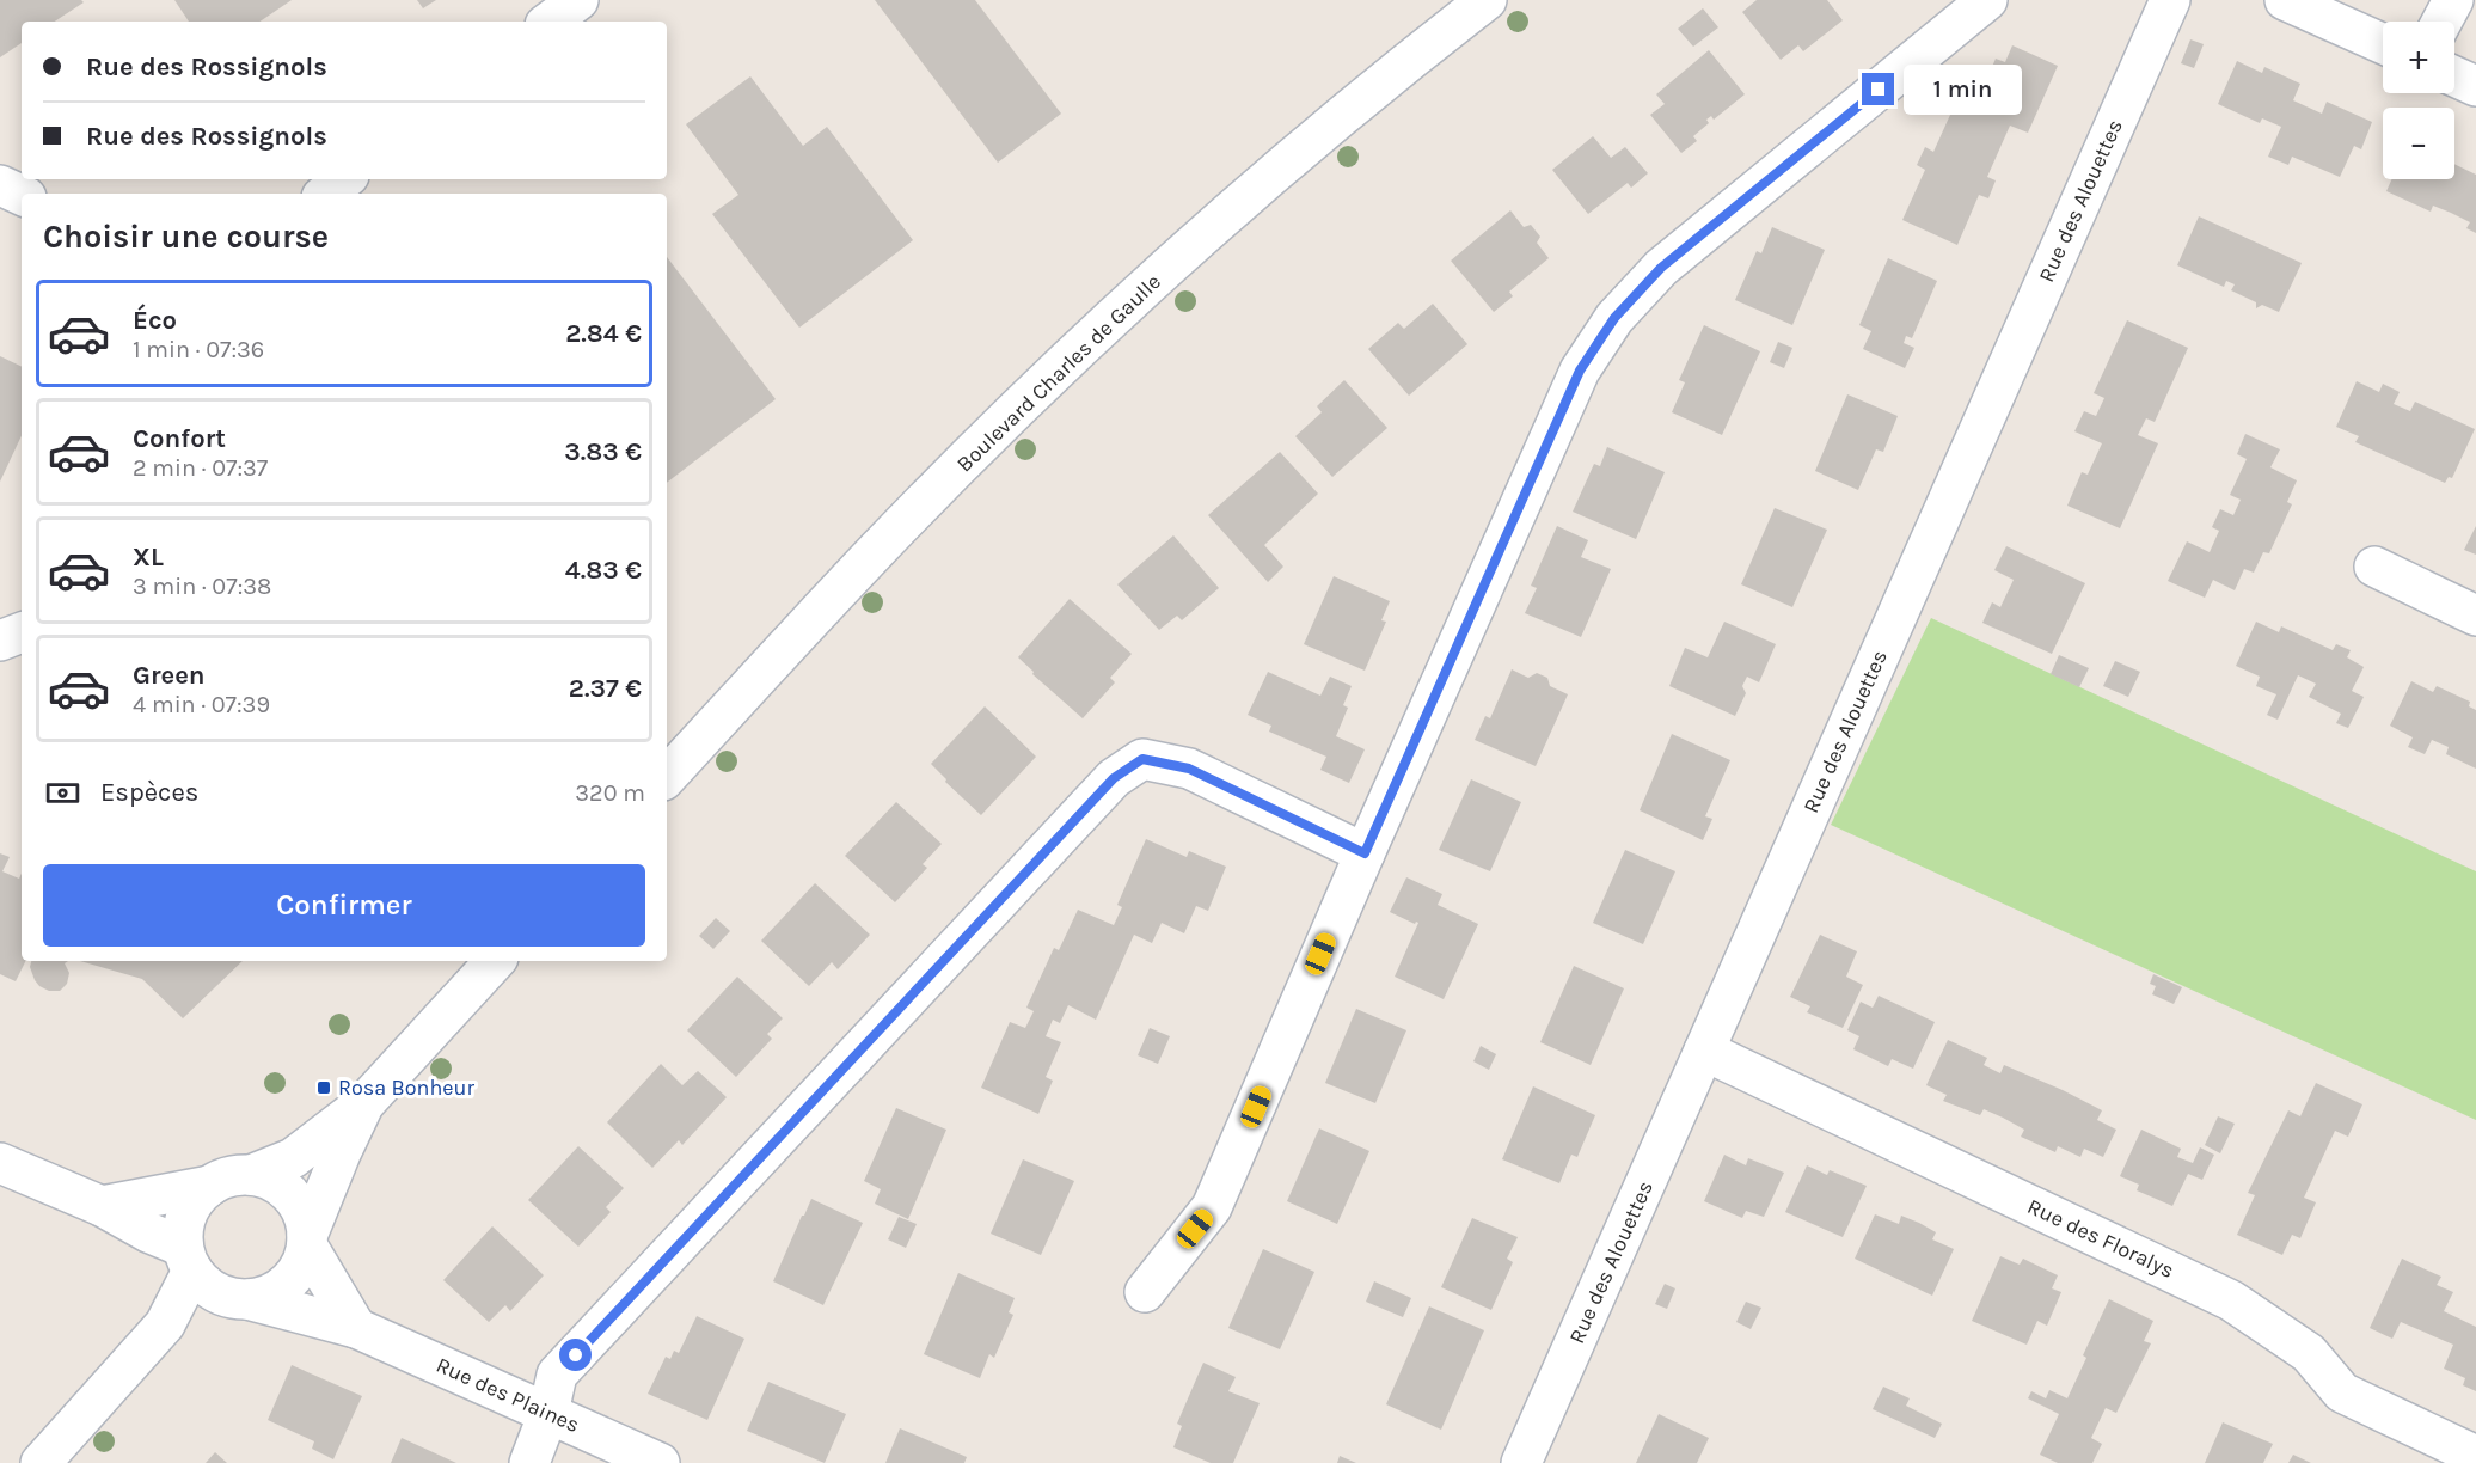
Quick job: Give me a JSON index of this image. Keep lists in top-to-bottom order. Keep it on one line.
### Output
{"streets":{"street":["Rue des Alouettes","Boulevard Charles de Gaulle","Rue des Floralys","Rue des Plaines"]},"crossings":[["Rue des Alouettes","Rue des Floralys"]],"places":{"transit":["Rosa Bonheur"]},"page":{"map_buttons":["+","−"],"banner":["Rue des Rossignols","Rue des Rossignols"],"bubble":"1 min","heading":"Choisir une course","list":[{"name":"Éco","note":"1 min · 07:36","value":"2.84 €"},{"name":"Confort","note":"2 min · 07:37","value":"3.83 €"},{"name":"XL","note":"3 min · 07:38","value":"4.83 €"},{"name":"Green","note":"4 min · 07:39","value":"2.37 €"}],"pay":["Espèces","320 m"],"buttons":"Confirmer"}}
